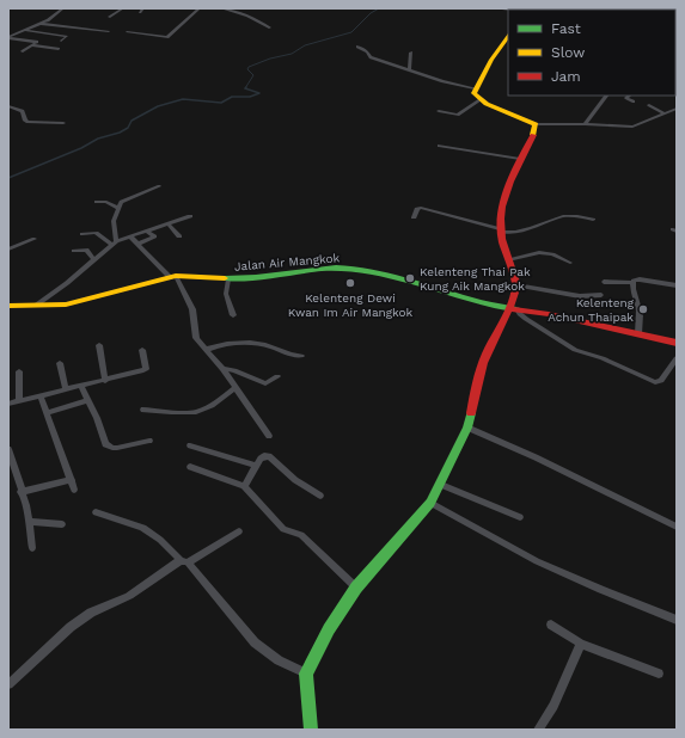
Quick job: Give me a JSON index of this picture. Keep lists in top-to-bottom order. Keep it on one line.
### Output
{"streets":{"street":["Jalan Air Mangkok"]},"places":["Kelenteng Thai Pak Kung Aik Mangkok","Kelenteng Dewi Kwan Im Air Mangkok","Kelenteng Achun Thaipak"],"legend":["Fast","Slow","Jam"]}
